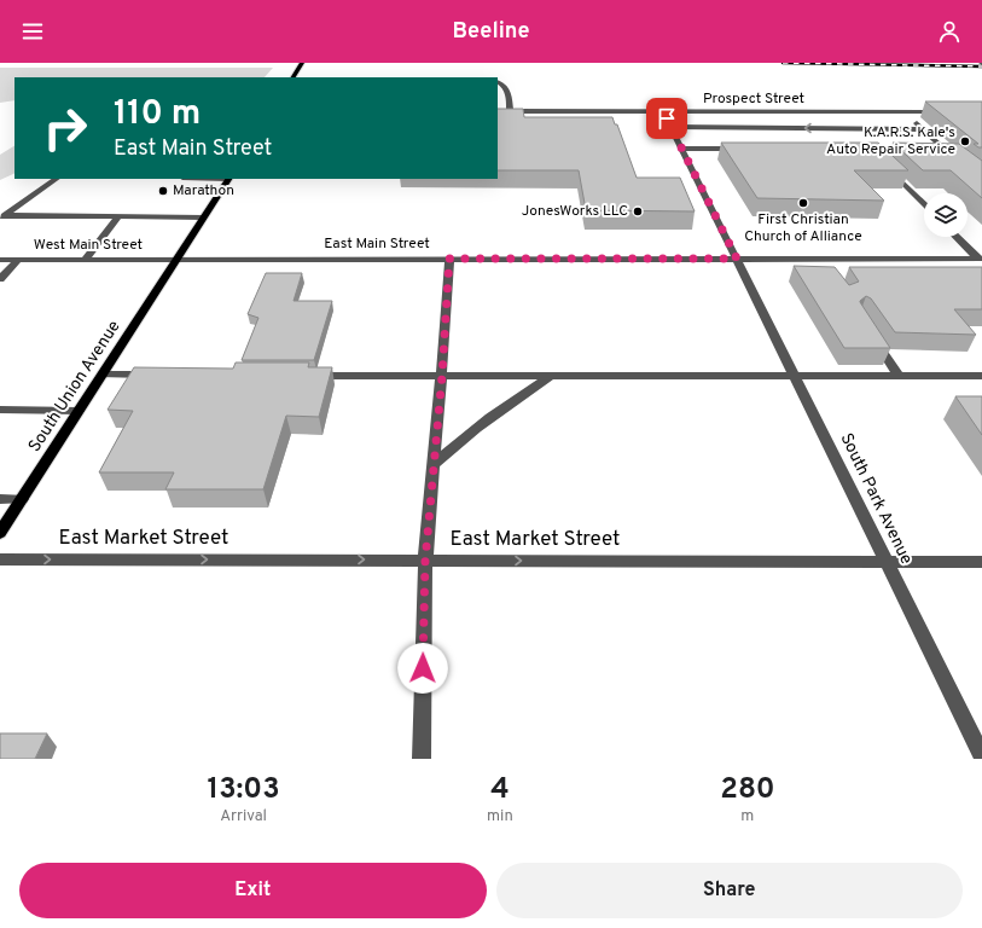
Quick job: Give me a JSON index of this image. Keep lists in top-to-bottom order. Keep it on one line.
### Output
{"streets":{"main road":["South Union Avenue"],"street":["Prospect Street","East Main Street","West Main Street","South Park Avenue","East Market Street"]},"crossings":[["Prospect Street","South Park Avenue"],["East Main Street","West Main Street"],["East Main Street","South Union Avenue"],["East Main Street","South Park Avenue"],["West Main Street","South Union Avenue"],["South Park Avenue","East Market Street"]],"one_way":["East Market Street"],"places":["K.A.R.S. Kale's Auto Repair Service","Marathon","First Christian Church of Alliance","JonesWorks LLC"],"page":{"header":"Beeline","turn":["110 m","East Main Street"],"eta":["13:03","Arrival","4","min","280","m"],"buttons":["Exit","Share"]}}
